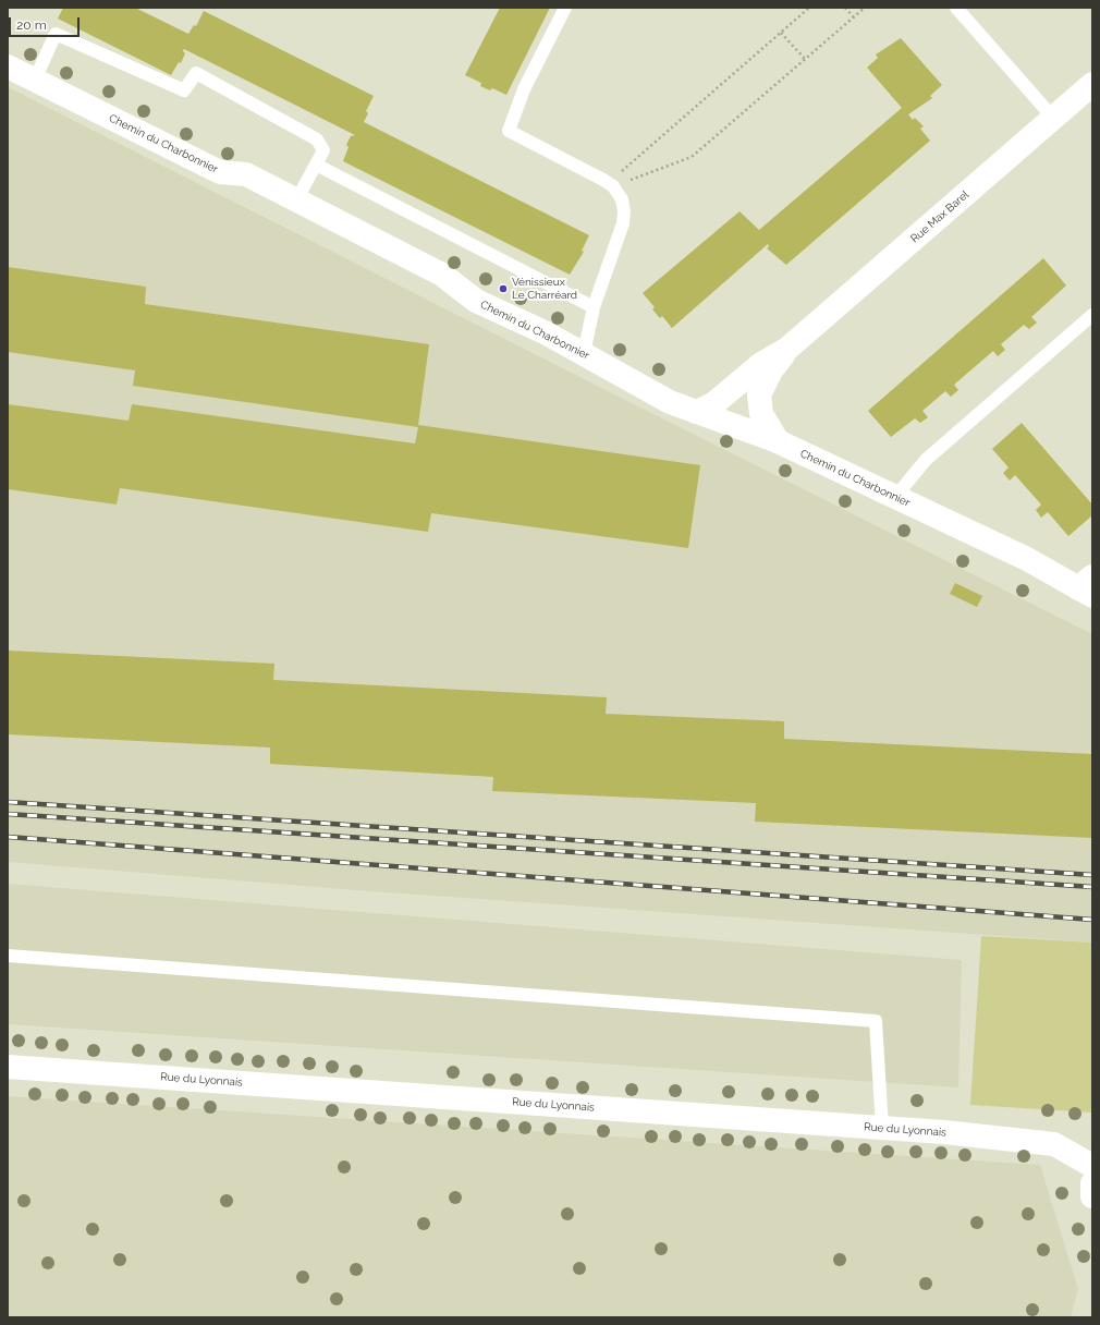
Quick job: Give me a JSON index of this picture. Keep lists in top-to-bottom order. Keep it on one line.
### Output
{"streets":{"street":["Chemin du Charbonnier","Rue Max Barel","Rue du Lyonnais"]},"crossings":[["Chemin du Charbonnier","Rue Max Barel"]],"places":["Vénissieux Le Charréard"],"scale_bar":"20 m"}
